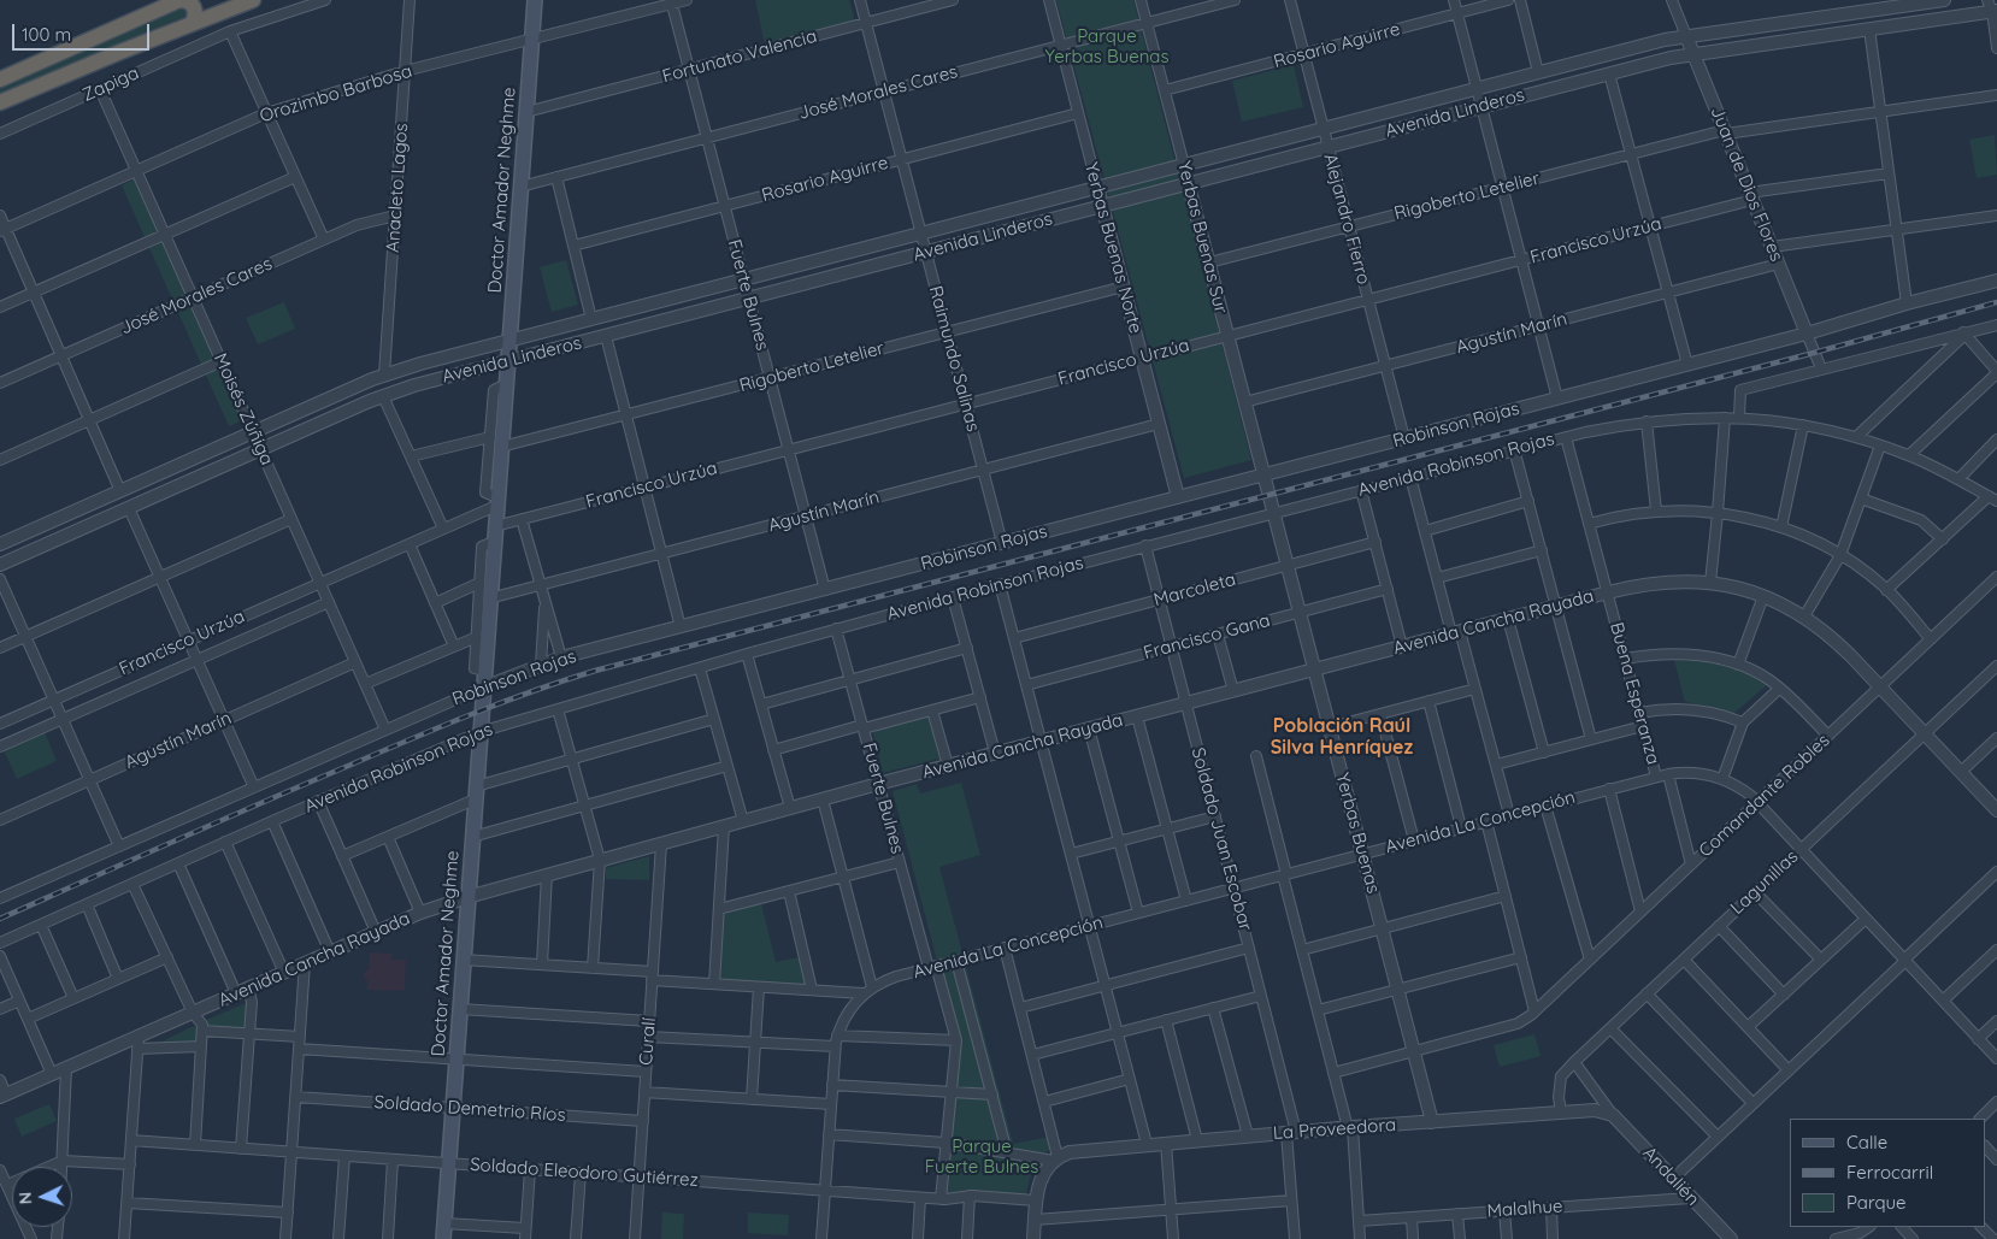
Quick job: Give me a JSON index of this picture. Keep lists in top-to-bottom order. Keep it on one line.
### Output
{"streets":{"main road":["Doctor Amador Neghme"],"street":["Rosario Aguirre","Fortunato Valencia","Zapiga","José Morales Cares","Orozimbo Barbosa","Avenida Linderos","Juan de Dios Flores","Anacleto Lagos","Rigoberto Letelier","Alejandro Fierro","Yerbas Buenas Sur","Francisco Urzúa","Yerbas Buenas Norte","Fuerte Bulnes","Agustín Marín","Raimundo Salinas","Moisés Zúñiga","Robinson Rojas","Avenida Robinson Rojas","Marcoleta","Avenida Cancha Rayada","Francisco Gana","Buena Esperanza","Comandante Robles","Avenida La Concepción","Yerbas Buenas","Soldado Juan Escobar","Lagunillas","Curalí","Soldado Demetrio Ríos","La Proveedora","Soldado Eleodoro Gutiérrez","Andalién","Malalhue"]},"crossings":[["Rosario Aguirre","Alejandro Fierro"],["Rosario Aguirre","Yerbas Buenas Sur"],["Rosario Aguirre","Yerbas Buenas Norte"],["Rosario Aguirre","Fuerte Bulnes"],["Rosario Aguirre","Raimundo Salinas"],["Fortunato Valencia","Doctor Amador Neghme"],["Fortunato Valencia","Fuerte Bulnes"],["Fortunato Valencia","Raimundo Salinas"],["Zapiga","Moisés Zúñiga"],["José Morales Cares","Anacleto Lagos"],["José Morales Cares","Doctor Amador Neghme"],["José Morales Cares","Yerbas Buenas Sur"],["José Morales Cares","Yerbas Buenas Norte"],["José Morales Cares","Fuerte Bulnes"],["José Morales Cares","Raimundo Salinas"],["José Morales Cares","Moisés Zúñiga"],["Orozimbo Barbosa","Anacleto Lagos"],["Orozimbo Barbosa","Doctor Amador Neghme"],["Orozimbo Barbosa","Fuerte Bulnes"],["Orozimbo Barbosa","Moisés Zúñiga"],["Avenida Linderos","Juan de Dios Flores"],["Avenida Linderos","Anacleto Lagos"],["Avenida Linderos","Doctor Amador Neghme"],["Avenida Linderos","Alejandro Fierro"],["Avenida Linderos","Yerbas Buenas Sur"],["Avenida Linderos","Yerbas Buenas Norte"],["Avenida Linderos","Fuerte Bulnes"],["Avenida Linderos","Raimundo Salinas"],["Avenida Linderos","Moisés Zúñiga"],["Juan de Dios Flores","Rigoberto Letelier"],["Juan de Dios Flores","Francisco Urzúa"],["Juan de Dios Flores","Agustín Marín"],["Juan de Dios Flores","Robinson Rojas"],["Doctor Amador Neghme","Rigoberto Letelier"],["Doctor Amador Neghme","Francisco Urzúa"],["Doctor Amador Neghme","Agustín Marín"],["Doctor Amador Neghme","Robinson Rojas"],["Doctor Amador Neghme","Avenida Robinson Rojas"],["Doctor Amador Neghme","Avenida Cancha Rayada"],["Doctor Amador Neghme","Soldado Demetrio Ríos"],["Doctor Amador Neghme","Soldado Eleodoro Gutiérrez"],["Rigoberto Letelier","Alejandro Fierro"],["Rigoberto Letelier","Yerbas Buenas Sur"],["Rigoberto Letelier","Yerbas Buenas Norte"],["Rigoberto Letelier","Fuerte Bulnes"],["Rigoberto Letelier","Raimundo Salinas"],["Alejandro Fierro","Francisco Urzúa"],["Alejandro Fierro","Agustín Marín"],["Alejandro Fierro","Robinson Rojas"],["Yerbas Buenas Sur","Francisco Urzúa"],["Yerbas Buenas Sur","Agustín Marín"],["Yerbas Buenas Sur","Robinson Rojas"],["Yerbas Buenas Sur","Yerbas Buenas"],["Francisco Urzúa","Yerbas Buenas Norte"],["Francisco Urzúa","Fuerte Bulnes"],["Francisco Urzúa","Raimundo Salinas"],["Francisco Urzúa","Moisés Zúñiga"],["Yerbas Buenas Norte","Agustín Marín"],["Yerbas Buenas Norte","Robinson Rojas"],["Fuerte Bulnes","Agustín Marín"],["Fuerte Bulnes","Robinson Rojas"],["Fuerte Bulnes","Avenida Robinson Rojas"],["Fuerte Bulnes","Avenida Cancha Rayada"],["Fuerte Bulnes","Avenida La Concepción"],["Agustín Marín","Raimundo Salinas"],["Agustín Marín","Moisés Zúñiga"],["Raimundo Salinas","Robinson Rojas"],["Moisés Zúñiga","Robinson Rojas"],["Robinson Rojas","Yerbas Buenas"],["Avenida Robinson Rojas","Buena Esperanza"],["Avenida Robinson Rojas","Yerbas Buenas"],["Avenida Robinson Rojas","Soldado Juan Escobar"],["Marcoleta","Yerbas Buenas"],["Marcoleta","Soldado Juan Escobar"],["Avenida Cancha Rayada","Buena Esperanza"],["Avenida Cancha Rayada","Comandante Robles"],["Avenida Cancha Rayada","Yerbas Buenas"],["Avenida Cancha Rayada","Soldado Juan Escobar"],["Avenida Cancha Rayada","Lagunillas"],["Avenida Cancha Rayada","Curalí"],["Francisco Gana","Yerbas Buenas"],["Francisco Gana","Soldado Juan Escobar"],["Buena Esperanza","Comandante Robles"],["Buena Esperanza","Avenida La Concepción"],["Comandante Robles","Avenida La Concepción"],["Comandante Robles","Yerbas Buenas"],["Avenida La Concepción","Yerbas Buenas"],["Avenida La Concepción","Soldado Juan Escobar"],["Avenida La Concepción","Lagunillas"],["Avenida La Concepción","Soldado Eleodoro Gutiérrez"],["Yerbas Buenas","La Proveedora"],["Soldado Juan Escobar","La Proveedora"],["Lagunillas","La Proveedora"],["Curalí","Soldado Demetrio Ríos"],["Curalí","Soldado Eleodoro Gutiérrez"],["La Proveedora","Andalién"],["Andalién","Malalhue"]],"districts":["Población Raúl Silva Henríquez"],"parks":["Parque Yerbas Buenas","Parque Fuerte Bulnes"],"legend":["Calle","Ferrocarril","Parque"],"scale_bar":"100 m","north":"left"}
